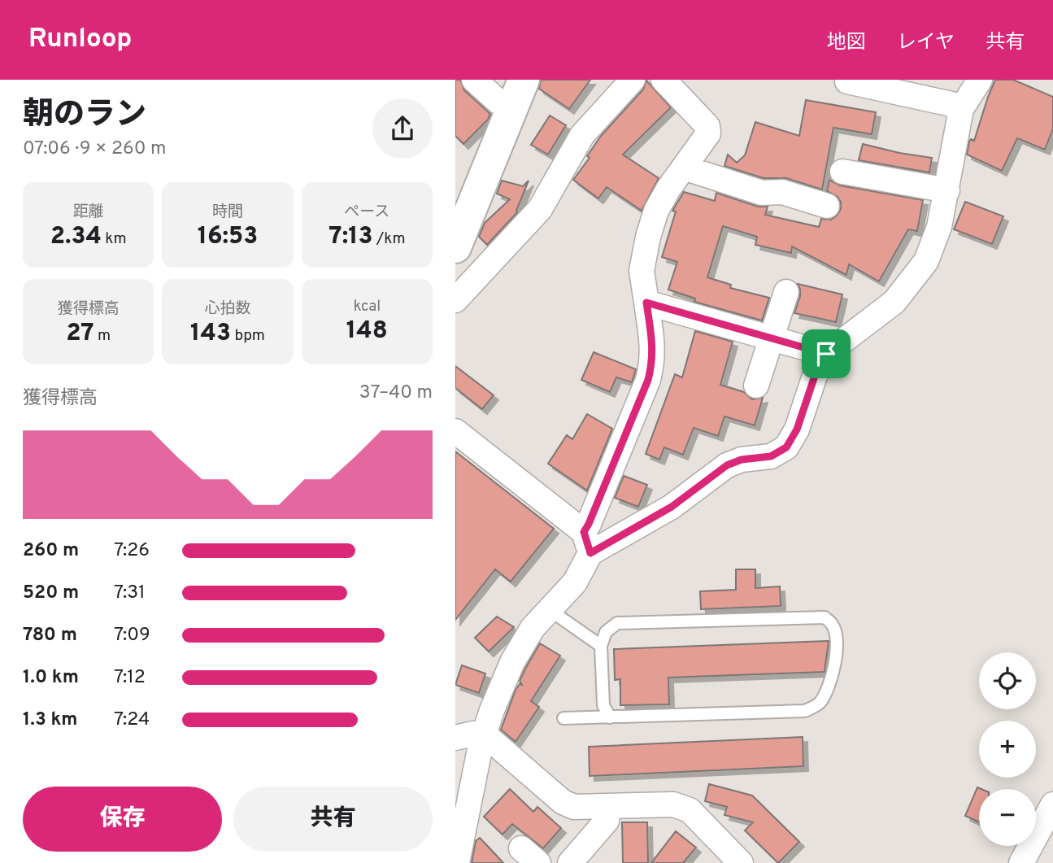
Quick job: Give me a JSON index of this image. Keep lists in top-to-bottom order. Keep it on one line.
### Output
{"page":{"header":"Runloop","nav":["地図","レイヤ","共有"],"heading":["朝のラン","07:06 · 9 × 260 m"],"stats":[["距離","2.34 km"],["時間","16:53"],["ペース","7:13 /km"],["獲得標高","27 m"],["心拍数","143 bpm"],["kcal","148"]],"chart":["獲得標高","37–40 m"],"list":[{"name":"260 m","note":"7:26"},{"name":"520 m","note":"7:31"},{"name":"780 m","note":"7:09"},{"name":"1.0 km","note":"7:12"},{"name":"1.3 km","note":"7:24"}],"map_buttons":["+","−"],"buttons":["保存","共有"]}}
